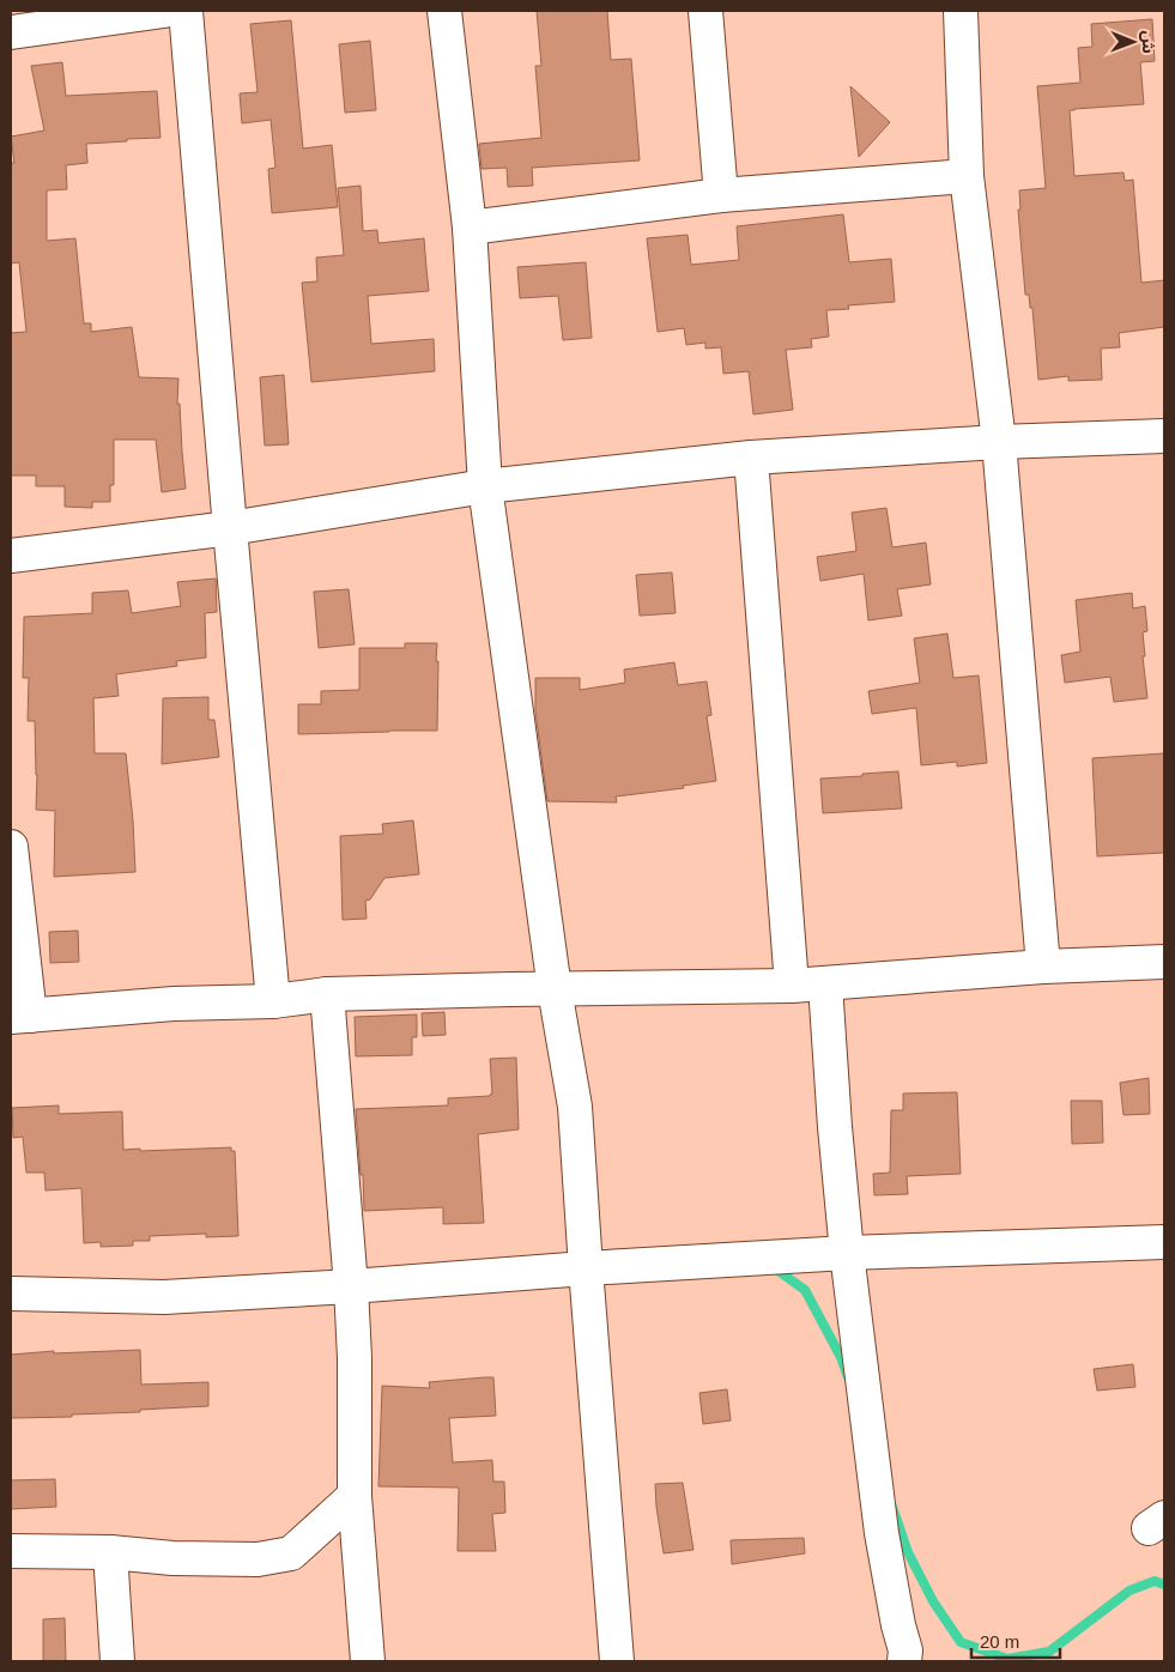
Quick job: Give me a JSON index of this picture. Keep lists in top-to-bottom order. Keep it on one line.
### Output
{"scale_bar":"20 m","north":"right"}
